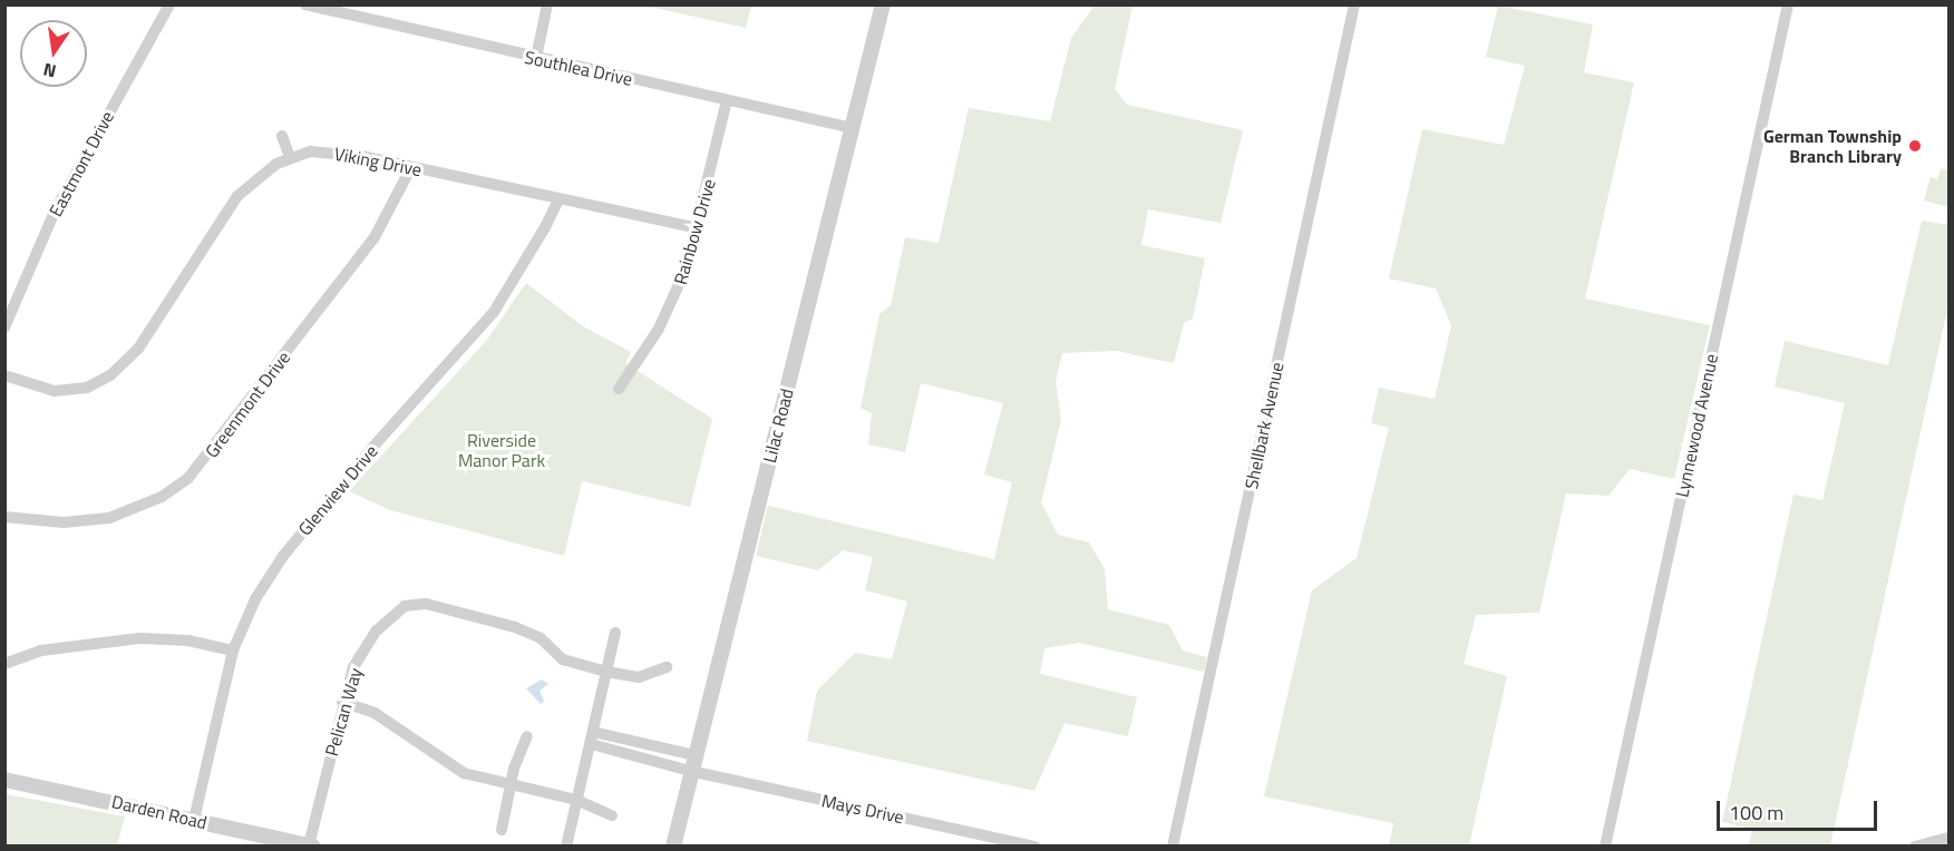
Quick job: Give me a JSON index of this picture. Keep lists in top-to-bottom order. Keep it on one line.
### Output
{"streets":{"street":["Southlea Drive","Viking Drive","Eastmont Drive","Rainbow Drive","Greenmont Drive","Lilac Road","Shellbark Avenue","Lynnewood Avenue","Glenview Drive","Pelican Way","Mays Drive","Darden Road"]},"crossings":[["Southlea Drive","Rainbow Drive"],["Southlea Drive","Lilac Road"],["Viking Drive","Rainbow Drive"],["Viking Drive","Greenmont Drive"],["Viking Drive","Glenview Drive"],["Lilac Road","Mays Drive"],["Glenview Drive","Darden Road"],["Pelican Way","Darden Road"]],"parks":["Riverside Manor Park"],"places":["German Township Branch Library"],"scale_bar":"100 m","north":"bottom"}
